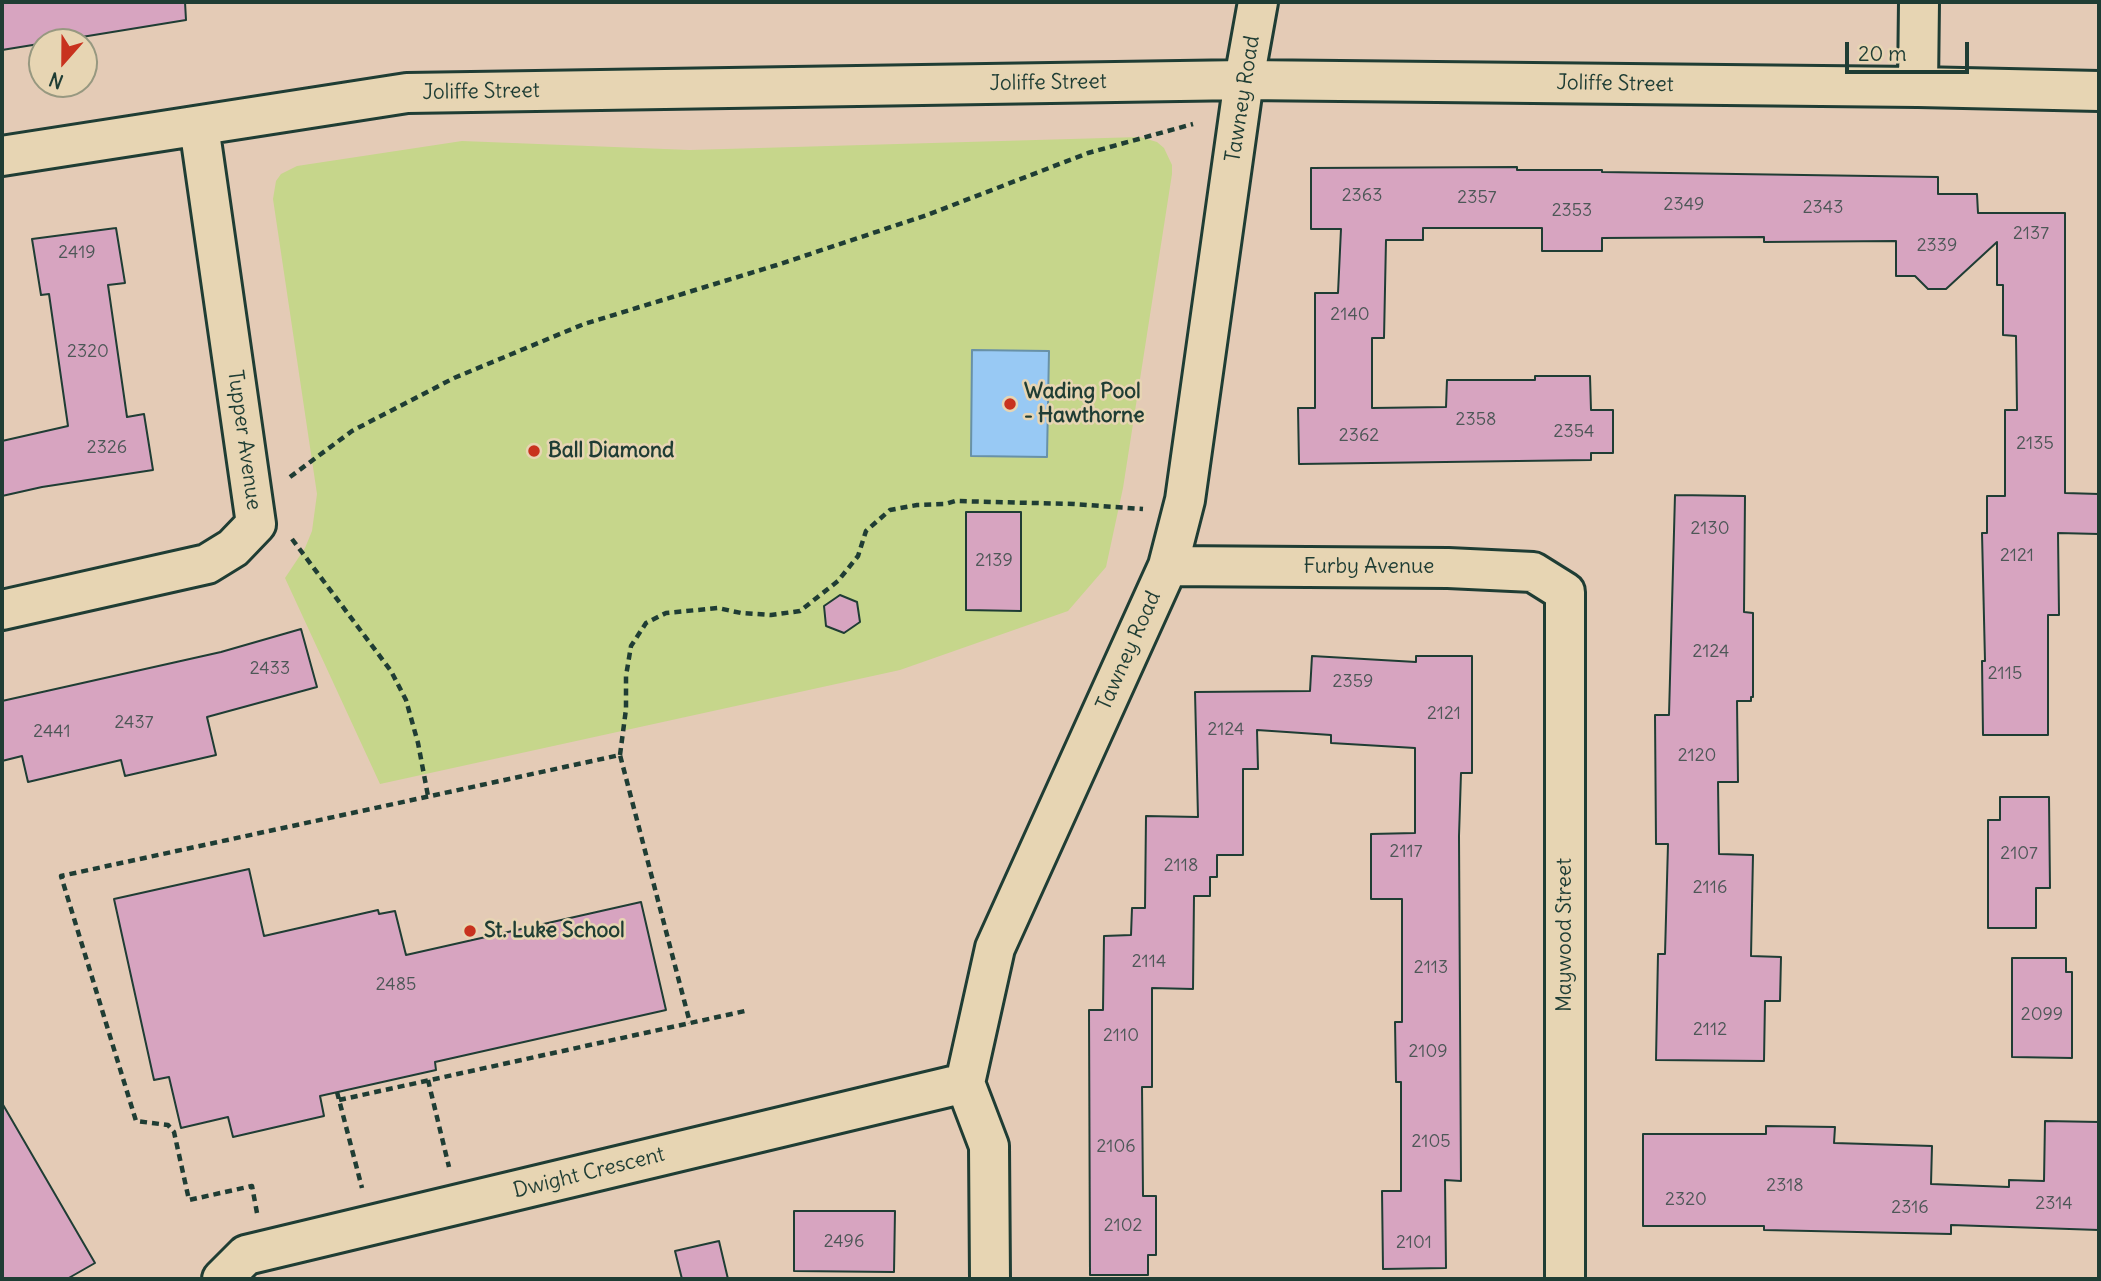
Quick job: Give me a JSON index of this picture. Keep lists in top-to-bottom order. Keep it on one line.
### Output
{"streets":{"street":["Joliffe Street","Tawney Road","Tupper Avenue","Furby Avenue","Maywood Street","Dwight Crescent"]},"crossings":[["Joliffe Street","Tawney Road"],["Joliffe Street","Tupper Avenue"],["Tawney Road","Furby Avenue"],["Tawney Road","Dwight Crescent"],["Furby Avenue","Maywood Street"]],"places":["Wading Pool - Hawthorne","Ball Diamond","St. Luke School"],"house_numbers":["2363","2357","2349","2343","2353","2137","2339","2419","2140","2320","2358","2354","2362","2135","2326","2130","2121","2139","2124","2433","2115","2359","2121","2437","2124","2441","2120","2117","2107","2118","2116","2114","2113","2485","2099","2112","2110","2109","2105","2106","2318","2320","2314","2316","2102","2496","2101"],"scale_bar":"20 m","north":"bottom"}
